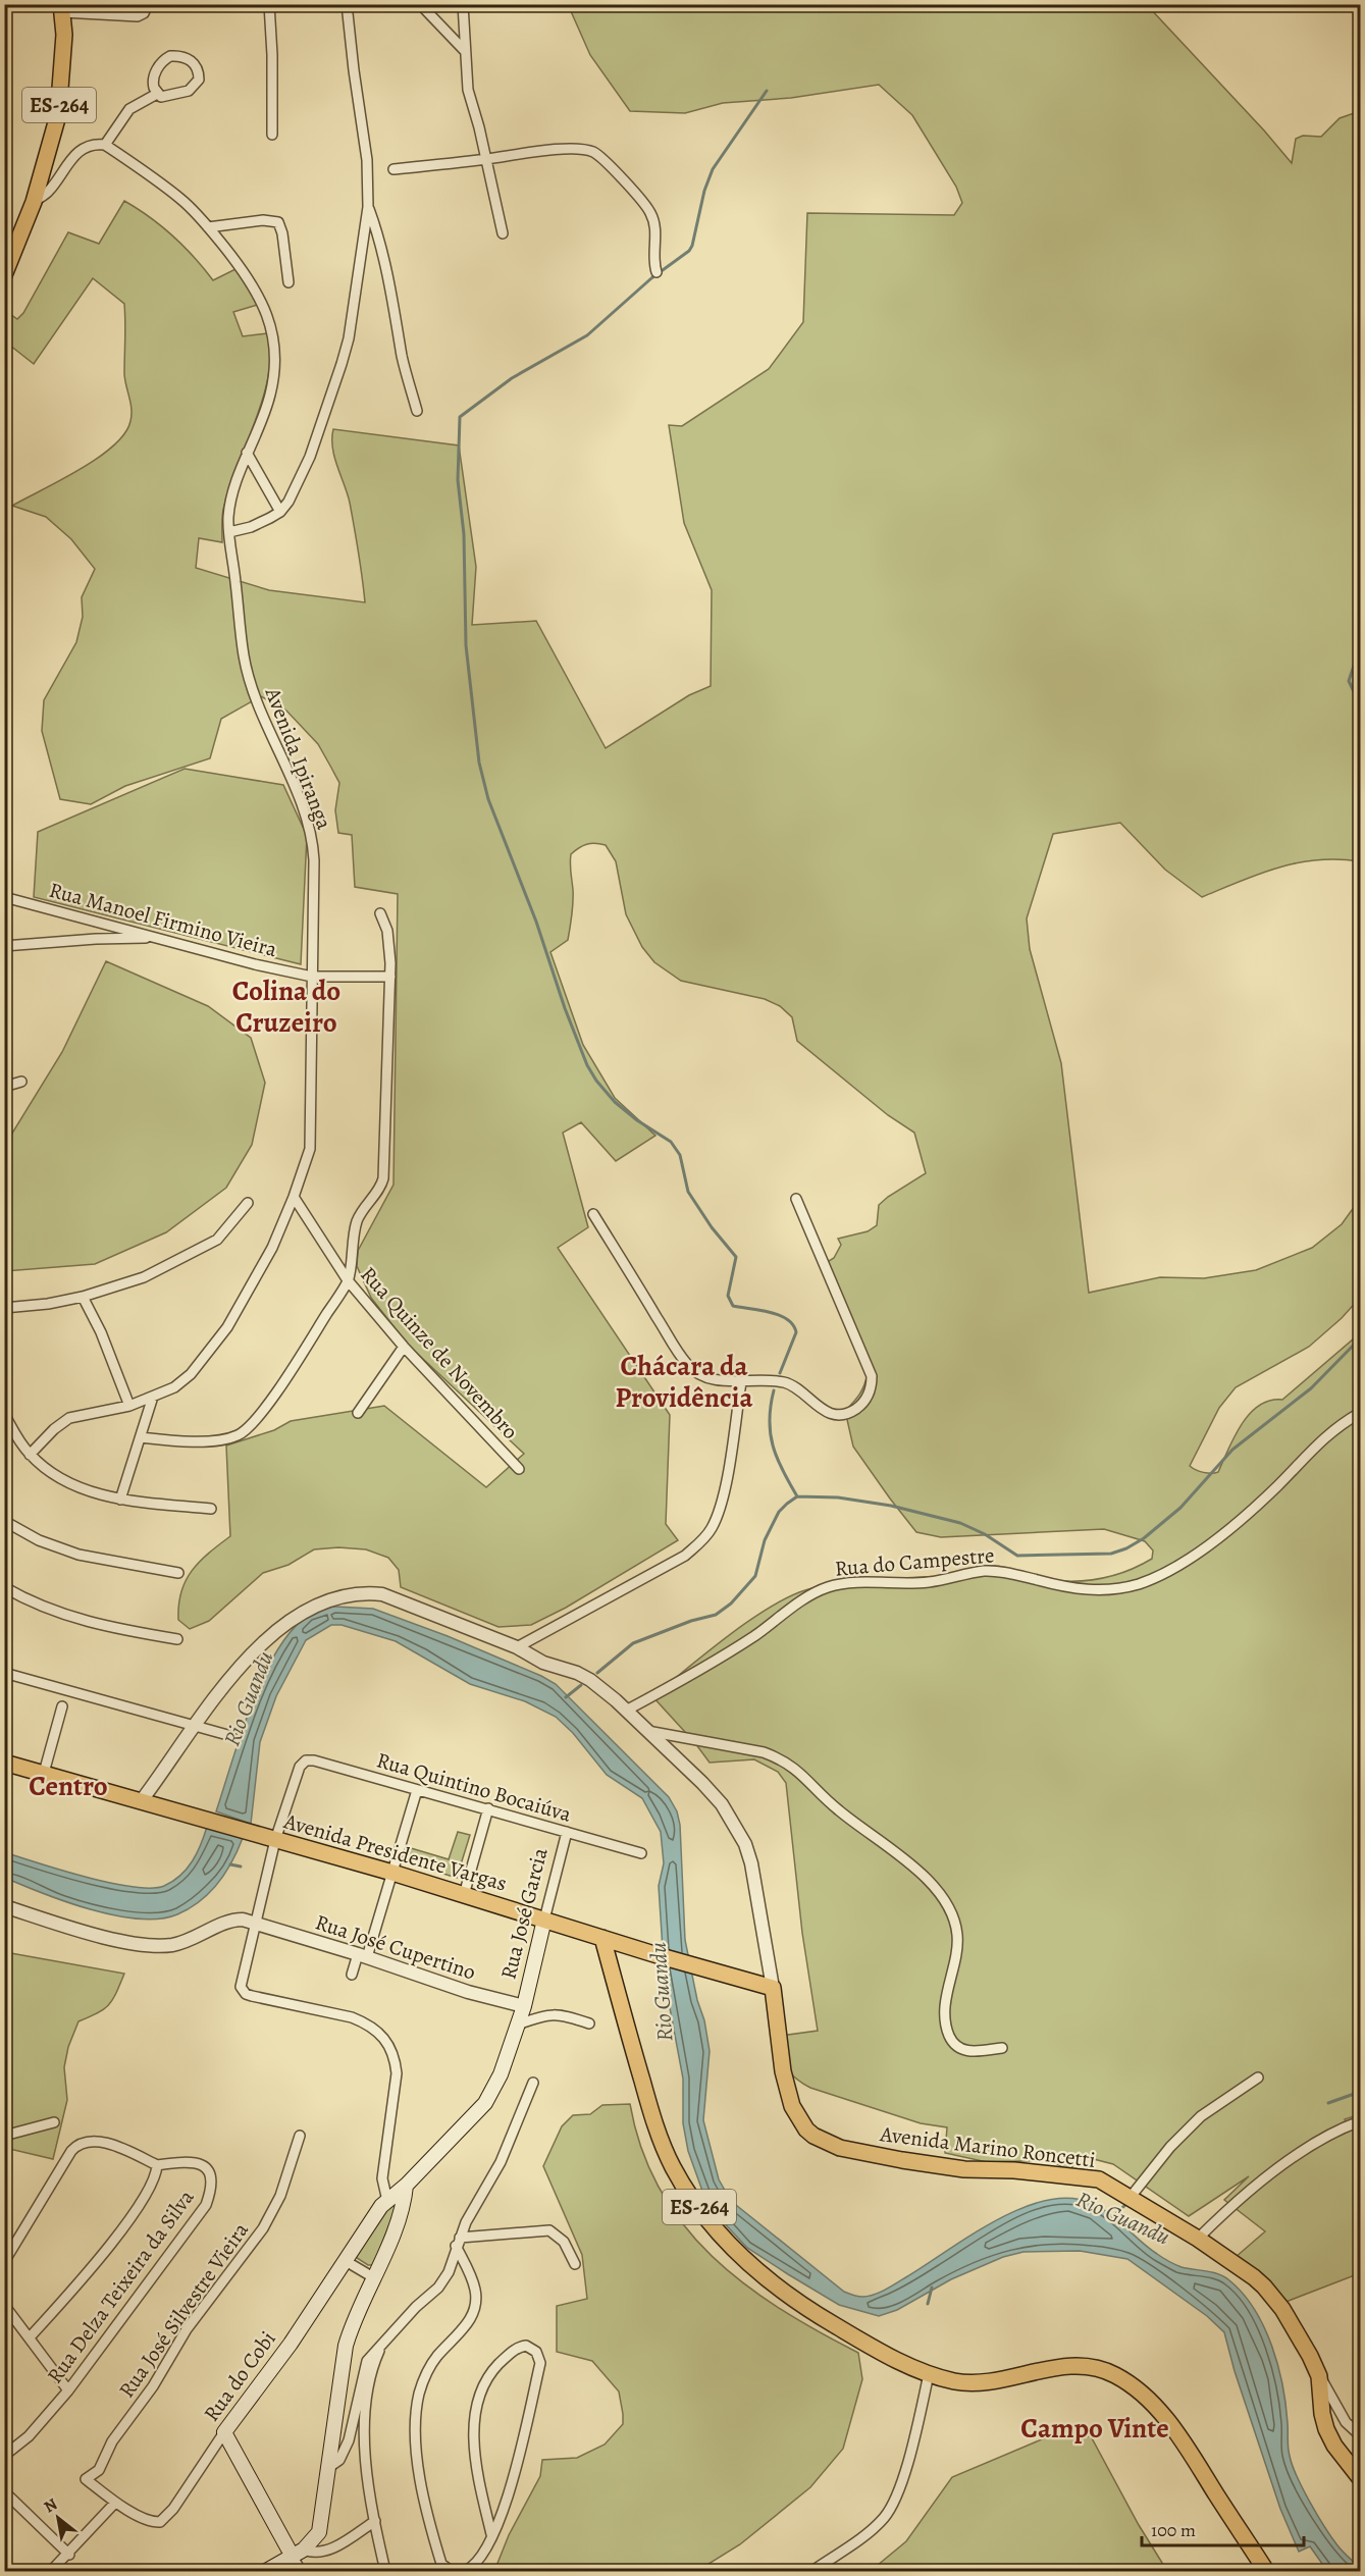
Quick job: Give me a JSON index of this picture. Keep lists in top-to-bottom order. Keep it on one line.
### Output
{"streets":{"main road":["ES-264","Avenida Presidente Vargas","Rua José Garcia","Avenida Marino Roncetti","Rua do Cobi"],"street":["Avenida Ipiranga","Rua Manoel Firmino Vieira","Rua Quinze de Novembro","Rua do Campestre","Rua Quintino Bocaiúva","Rua José Cupertino","Rua Delza Teixeira da Silva","Rua José Silvestre Vieira"]},"crossings":[["ES-264","Avenida Presidente Vargas"],["Avenida Ipiranga","Rua Manoel Firmino Vieira"],["Avenida Ipiranga","Rua Quinze de Novembro"],["Rua do Campestre","Avenida Marino Roncetti"],["Rua Quintino Bocaiúva","Avenida Presidente Vargas"],["Rua Quintino Bocaiúva","Rua José Garcia"],["Avenida Presidente Vargas","Rua José Garcia"],["Avenida Presidente Vargas","Avenida Marino Roncetti"],["Rua José Garcia","Rua José Cupertino"],["Rua José Garcia","Rua do Cobi"],["Rua José Silvestre Vieira","Rua do Cobi"]],"districts":["Colina do Cruzeiro","Chácara da Providência","Centro","Campo Vinte"],"water":["Rio Guandu"],"scale_bar":"100 m","north":"top left"}
